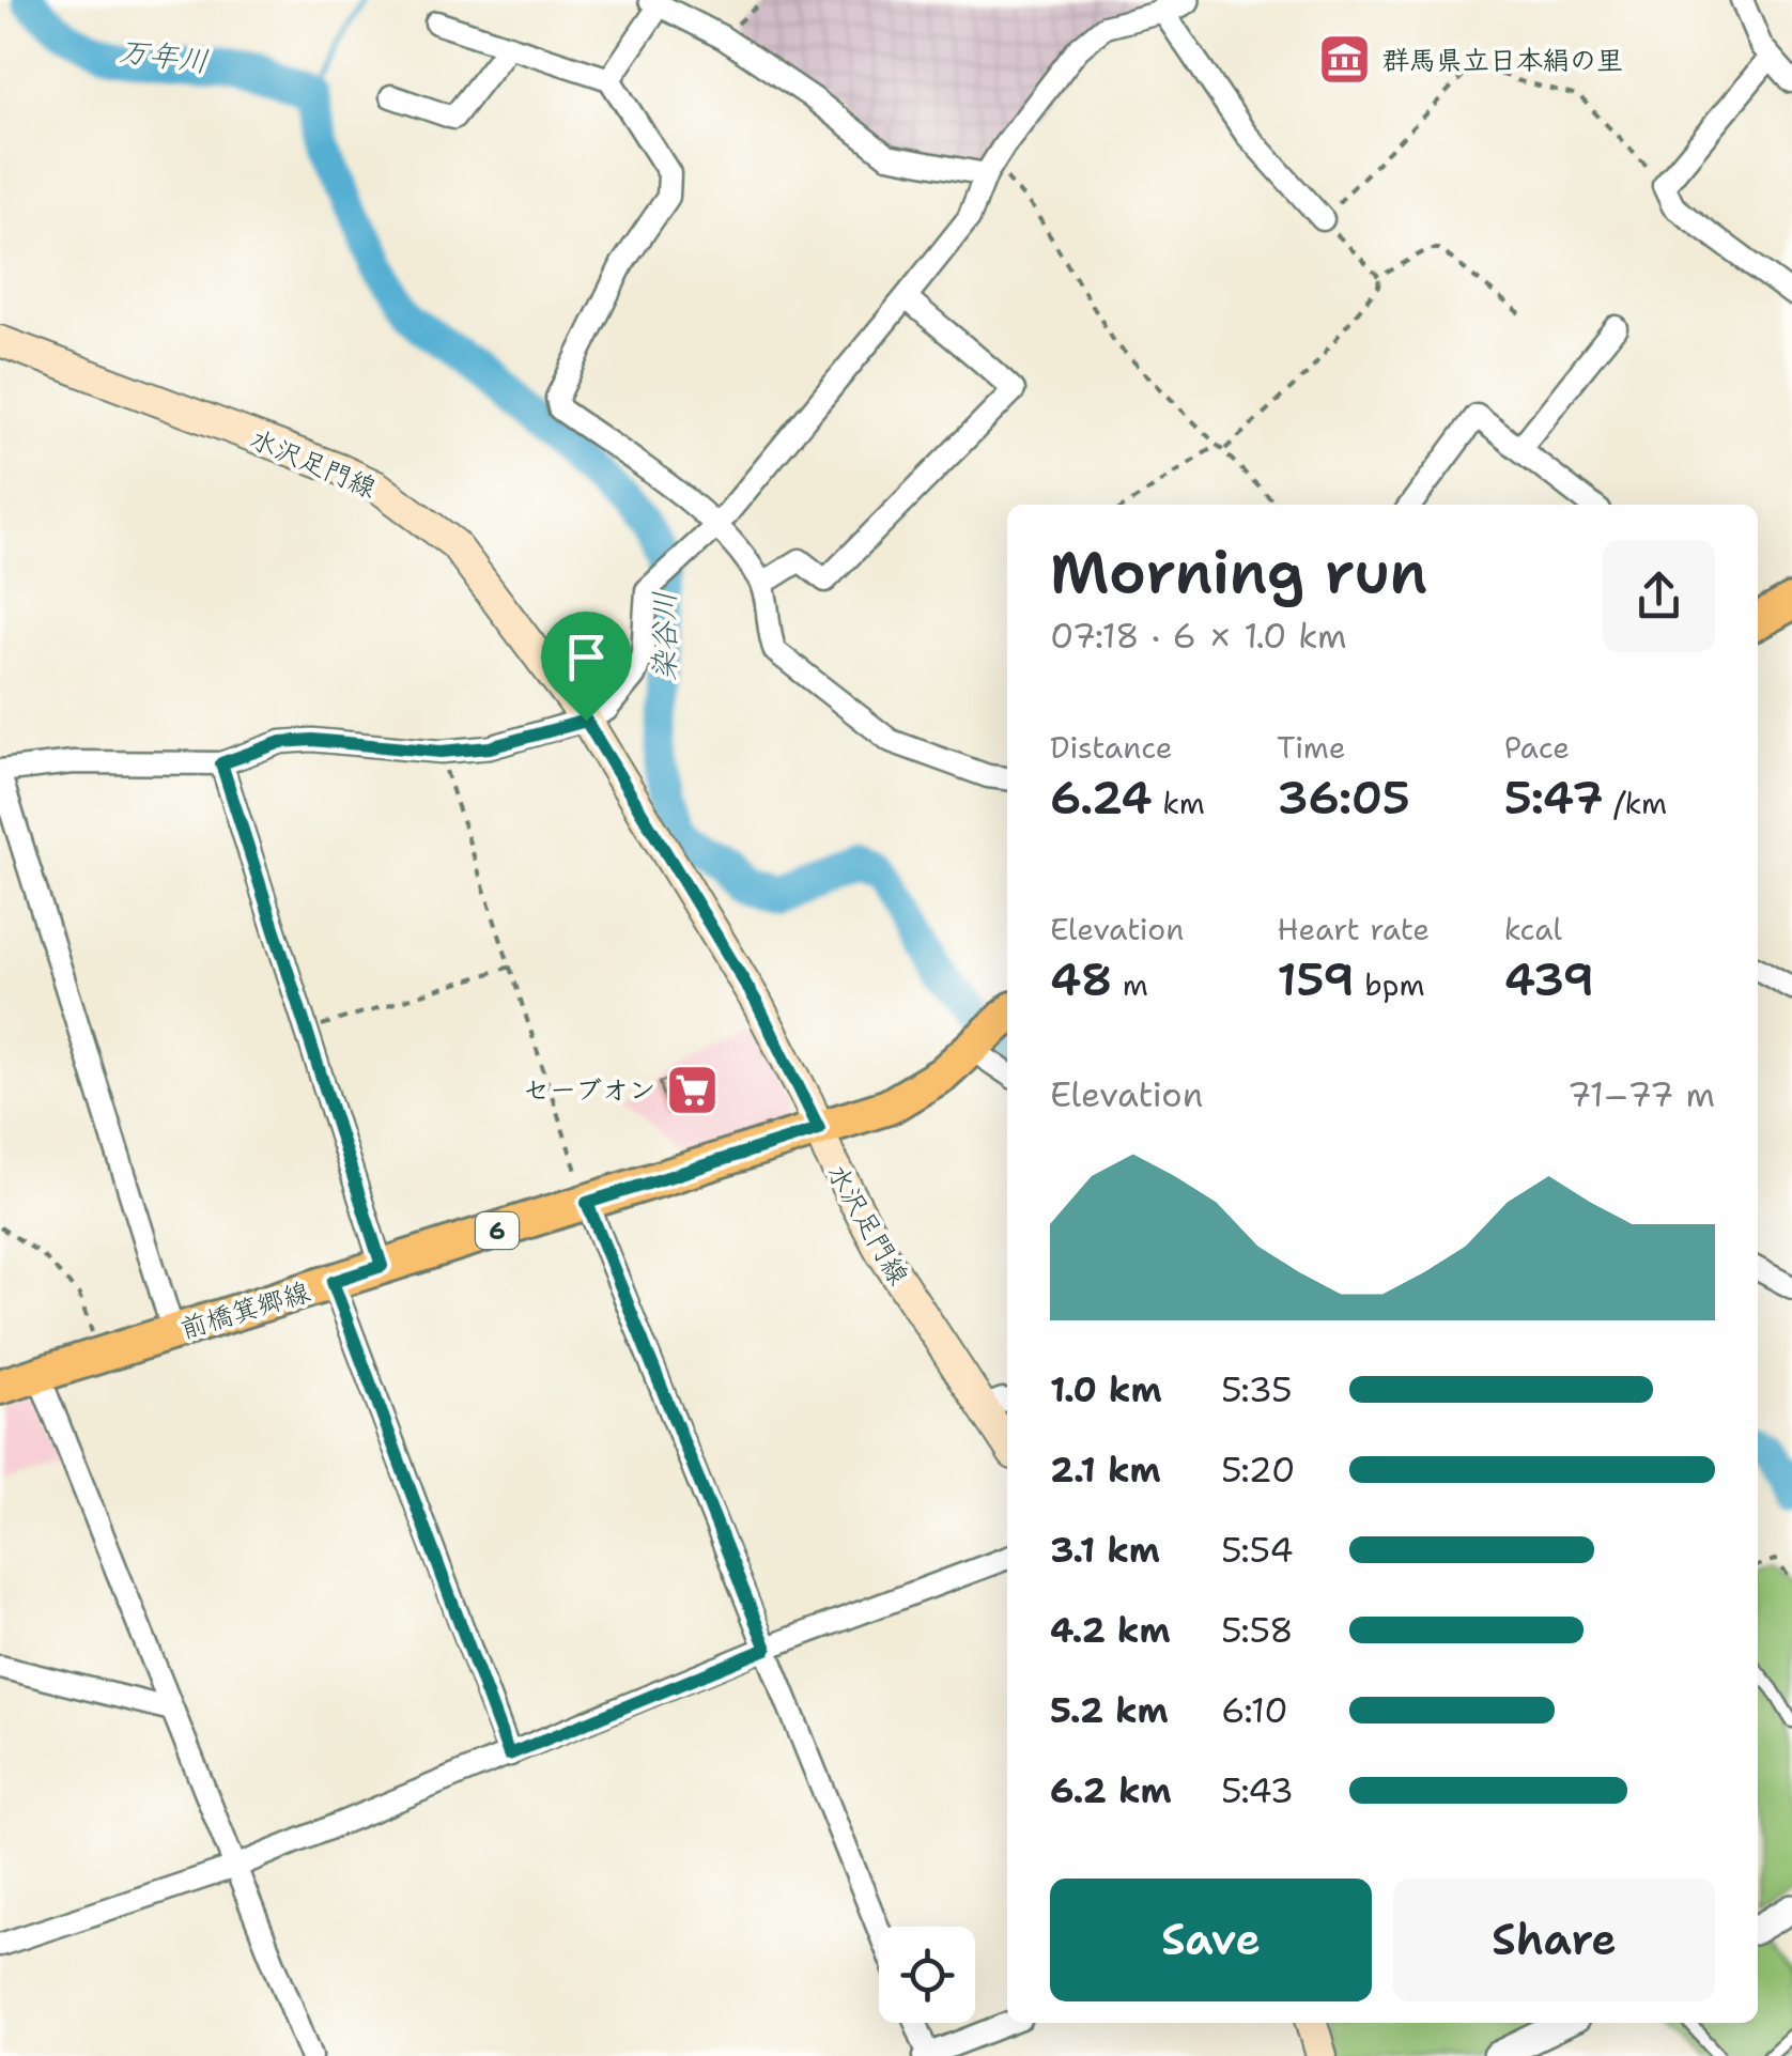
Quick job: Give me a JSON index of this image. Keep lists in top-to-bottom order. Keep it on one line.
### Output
{"streets":{"main road":["水沢足門線","6","前橋箕郷線"]},"crossings":[["水沢足門線","前橋箕郷線"]],"water":["万年川","染谷川"],"places":{"museum":["群馬県立日本絹の里"],"supermarket":["セーブオン"]},"page":{"heading":["Morning run","07:18 · 6 × 1.0 km"],"stats":[["Distance","6.24 km"],["Time","36:05"],["Pace","5:47 /km"],["Elevation","48 m"],["Heart rate","159 bpm"],["kcal","439"]],"chart":["Elevation","71–77 m"],"list":[{"name":"1.0 km","note":"5:35"},{"name":"2.1 km","note":"5:20"},{"name":"3.1 km","note":"5:54"},{"name":"4.2 km","note":"5:58"},{"name":"5.2 km","note":"6:10"},{"name":"6.2 km","note":"5:43"}],"buttons":["Save","Share"]}}
